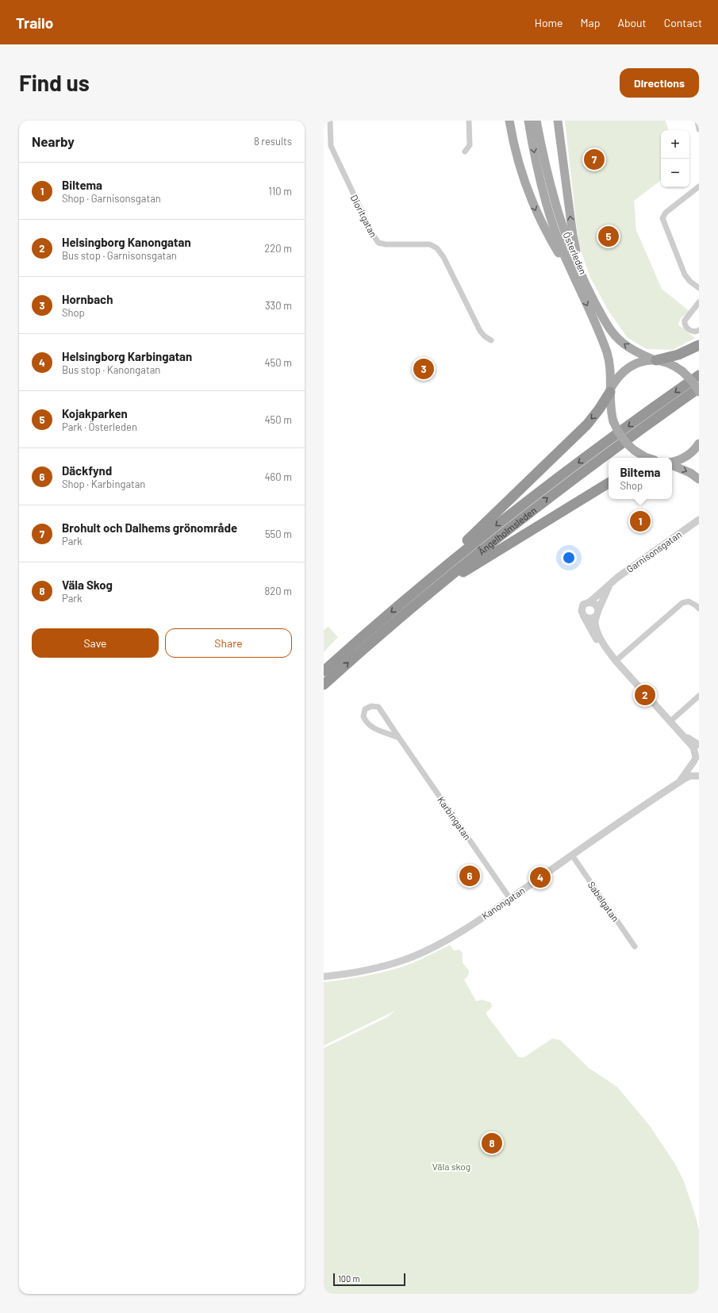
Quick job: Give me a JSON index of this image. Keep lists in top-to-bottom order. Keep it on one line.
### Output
{"streets":{"highway":["Ängelholmsleden"],"main road":["Österleden"],"street":["Dioritgatan","Garnisonsgatan","Karbingatan","Sabelgatan","Kanongatan"]},"crossings":[["Karbingatan","Kanongatan"],["Sabelgatan","Kanongatan"]],"parks":["Väla skog"],"scale_bar":"100 m","page":{"header":"Trailo","nav":["Home","Map","About","Contact"],"buttons":["Directions",["Save","Share"]],"title":"Find us","heading":["Nearby","8 results"],"map_buttons":["+","−"],"pins":["7","5","3","1","2","6","4","8"],"list":[{"mark":"1","name":"Biltema","note":"Shop · Garnisonsgatan","value":"110 m"},{"mark":"2","name":"Helsingborg Kanongatan","note":"Bus stop · Garnisonsgatan","value":"220 m"},{"mark":"3","name":"Hornbach","note":"Shop","value":"330 m"},{"mark":"4","name":"Helsingborg Karbingatan","note":"Bus stop · Kanongatan","value":"450 m"},{"mark":"5","name":"Kojakparken","note":"Park · Österleden","value":"450 m"},{"mark":"6","name":"Däckfynd","note":"Shop · Karbingatan","value":"460 m"},{"mark":"7","name":"Brohult och Dalhems grönområde","note":"Park","value":"550 m"},{"mark":"8","name":"Väla Skog","note":"Park","value":"820 m"}],"popup":["Biltema","Shop"],"scale":"100 m"}}
